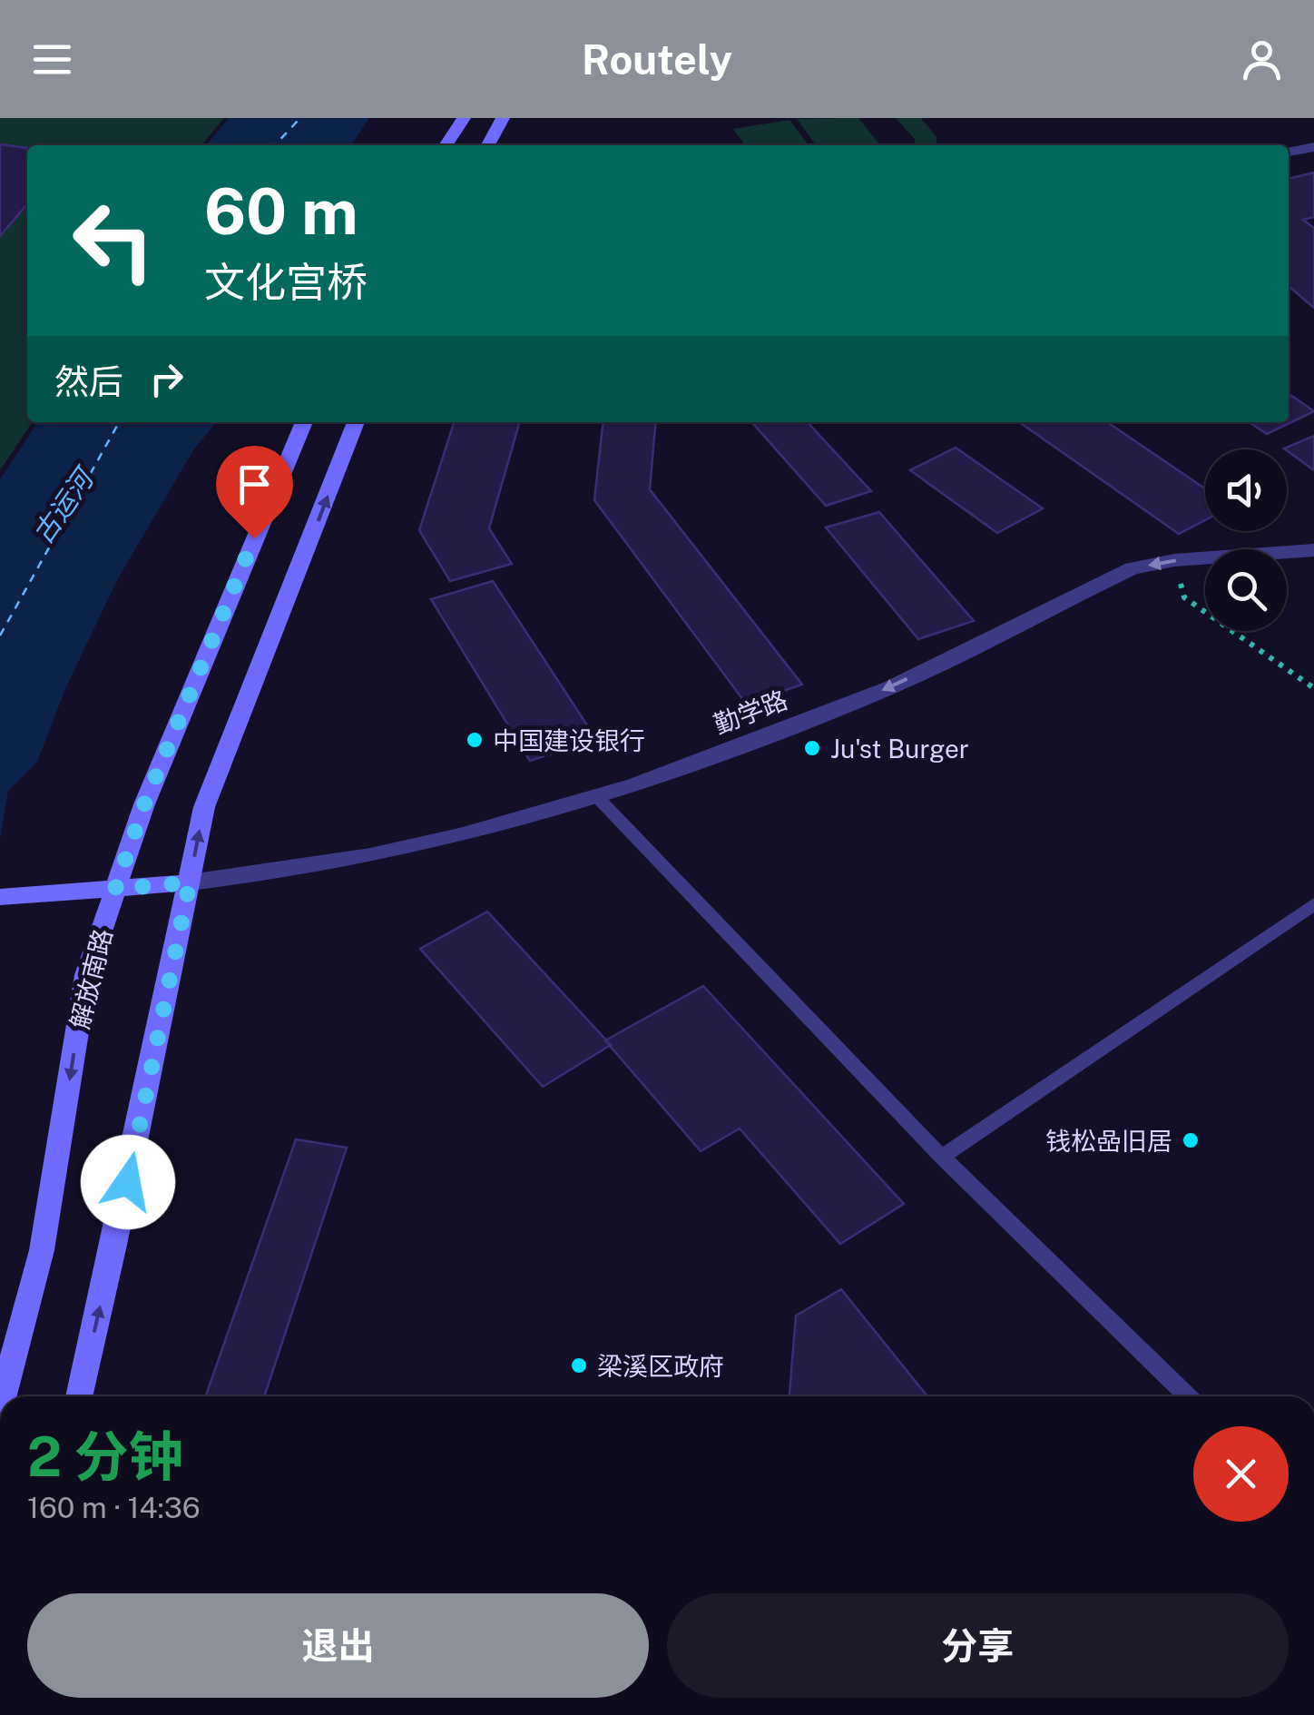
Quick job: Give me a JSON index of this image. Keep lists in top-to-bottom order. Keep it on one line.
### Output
{"streets":{"main road":["解放南路"],"street":["勤学路"]},"one_way":["勤学路"],"water":["古运河"],"places":["中国建设银行","Ju'st Burger","钱松喦旧居","梁溪区政府"],"page":{"header":"Routely","turn":["60 m","文化宫桥"],"then":"然后","heading":["2 分钟","160 m · 14:36"],"buttons":["退出","分享"]}}
